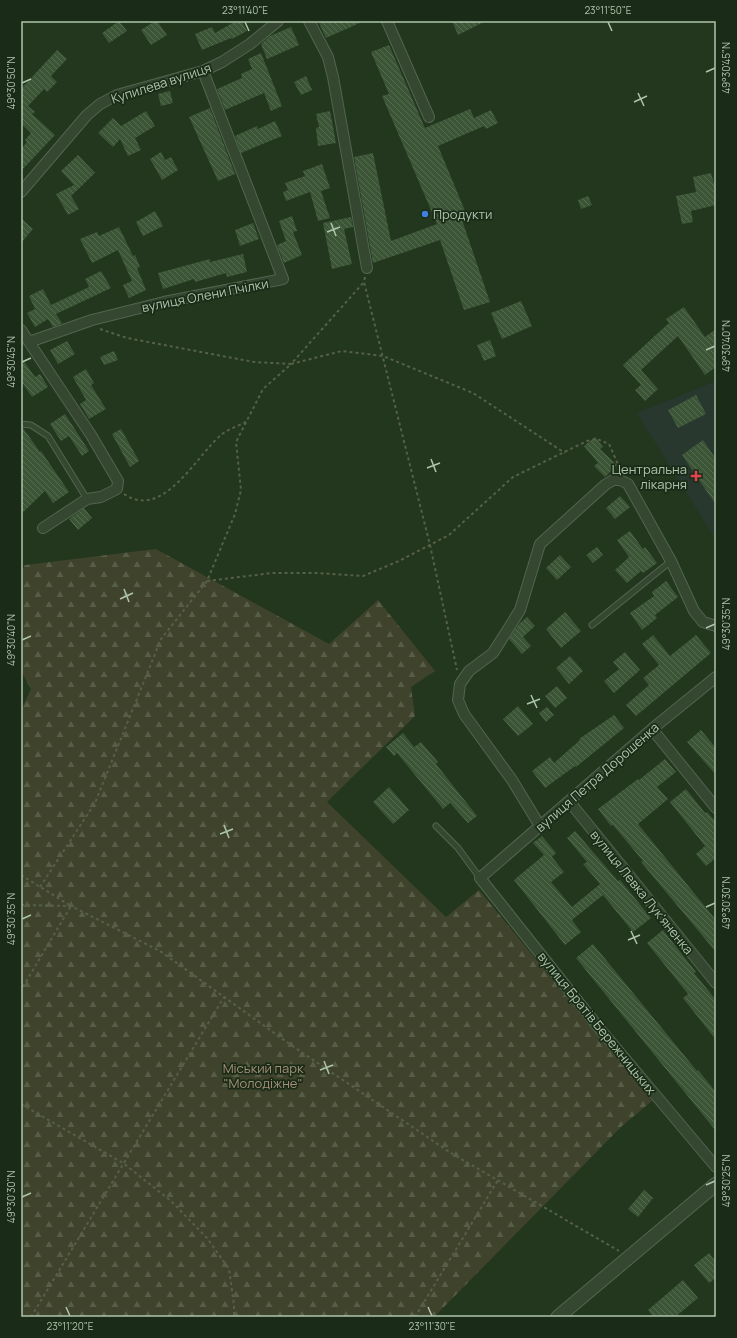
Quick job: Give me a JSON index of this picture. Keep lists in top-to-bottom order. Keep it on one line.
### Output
{"streets":{"street":["Купилева вулиця","вулиця Олени Пчілки","вулиця Петра Дорошенка","вулиця Левка Лук'яненка","вулиця Братів Бережницьких"]},"crossings":[["Купилева вулиця","вулиця Олени Пчілки"],["вулиця Петра Дорошенка","вулиця Левка Лук'яненка"],["вулиця Петра Дорошенка","вулиця Братів Бережницьких"]],"parks":["Міський парк \"Молодіжне\""],"places":{"other":["Продукти"],"health":["Центральна лікарня"]},"coordinates":["23°11'40\"E","23°11'50\"E","49°30'45\"N","49°30'50\"N","49°30'40\"N","49°30'35\"N","49°30'30\"N","49°30'25\"N","23°11'20\"E","23°11'30\"E"]}
